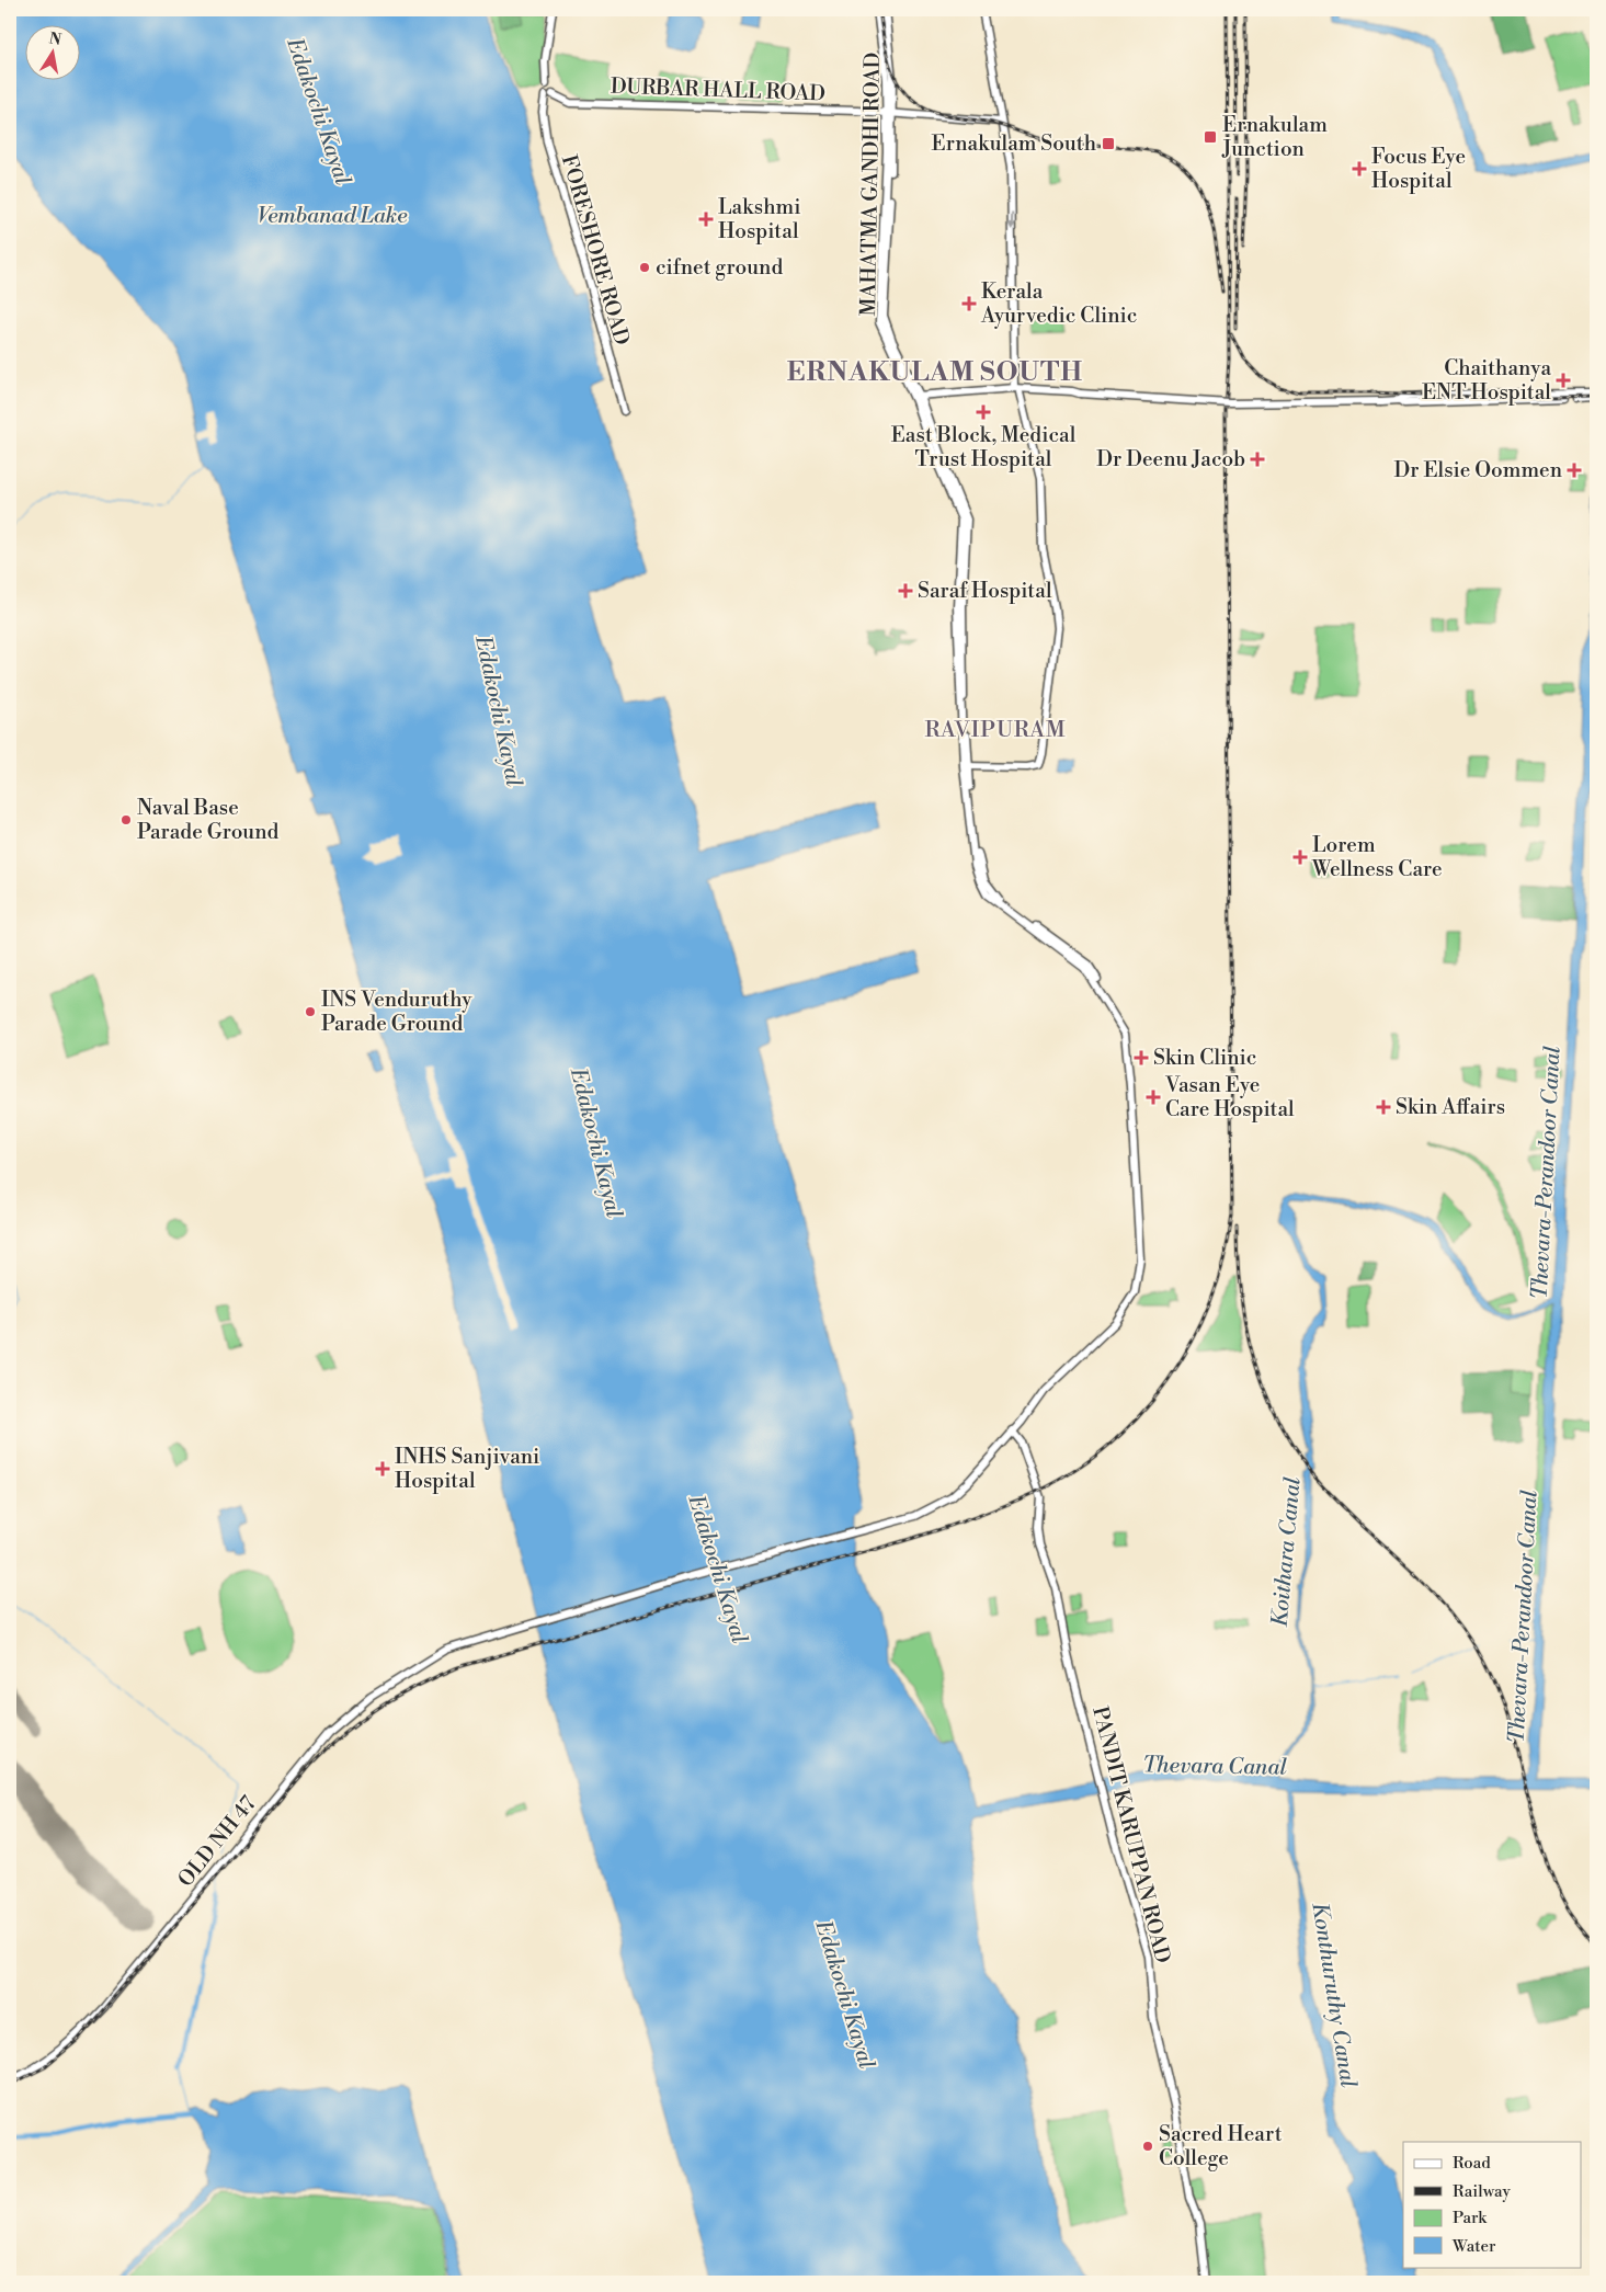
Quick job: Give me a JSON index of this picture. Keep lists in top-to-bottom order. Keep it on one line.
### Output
{"streets":{"main road":["DURBAR HALL ROAD","MAHATMA GANDHI ROAD","FORESHORE ROAD","PANDIT KARUPPAN ROAD","OLD NH 47"]},"crossings":[["DURBAR HALL ROAD","MAHATMA GANDHI ROAD"],["DURBAR HALL ROAD","FORESHORE ROAD"],["MAHATMA GANDHI ROAD","PANDIT KARUPPAN ROAD"],["MAHATMA GANDHI ROAD","OLD NH 47"]],"districts":["ERNAKULAM SOUTH","RAVIPURAM"],"water":["Edakochi Kayal","Vembanad Lake","Thevara-Perandoor Canal","Koithara Canal","Thevara Canal","Konthuruthy Canal"],"places":{"transit":["Ernakulam Junction","Ernakulam South"],"health":["Focus Eye Hospital","Lakshmi Hospital","Kerala Ayurvedic Clinic","Chaithanya ENT Hospital","East Block, Medical Trust Hospital","Dr Deenu Jacob","Dr Elsie Oommen","Saraf Hospital","Lorem Wellness Care","Skin Clinic","Vasan Eye Care Hospital","Skin Affairs","INHS Sanjivani Hospital"],"other":["cifnet ground","Naval Base Parade Ground","INS Venduruthy Parade Ground","Sacred Heart College"]},"legend":["Road","Railway","Park","Water"],"north":"top"}
